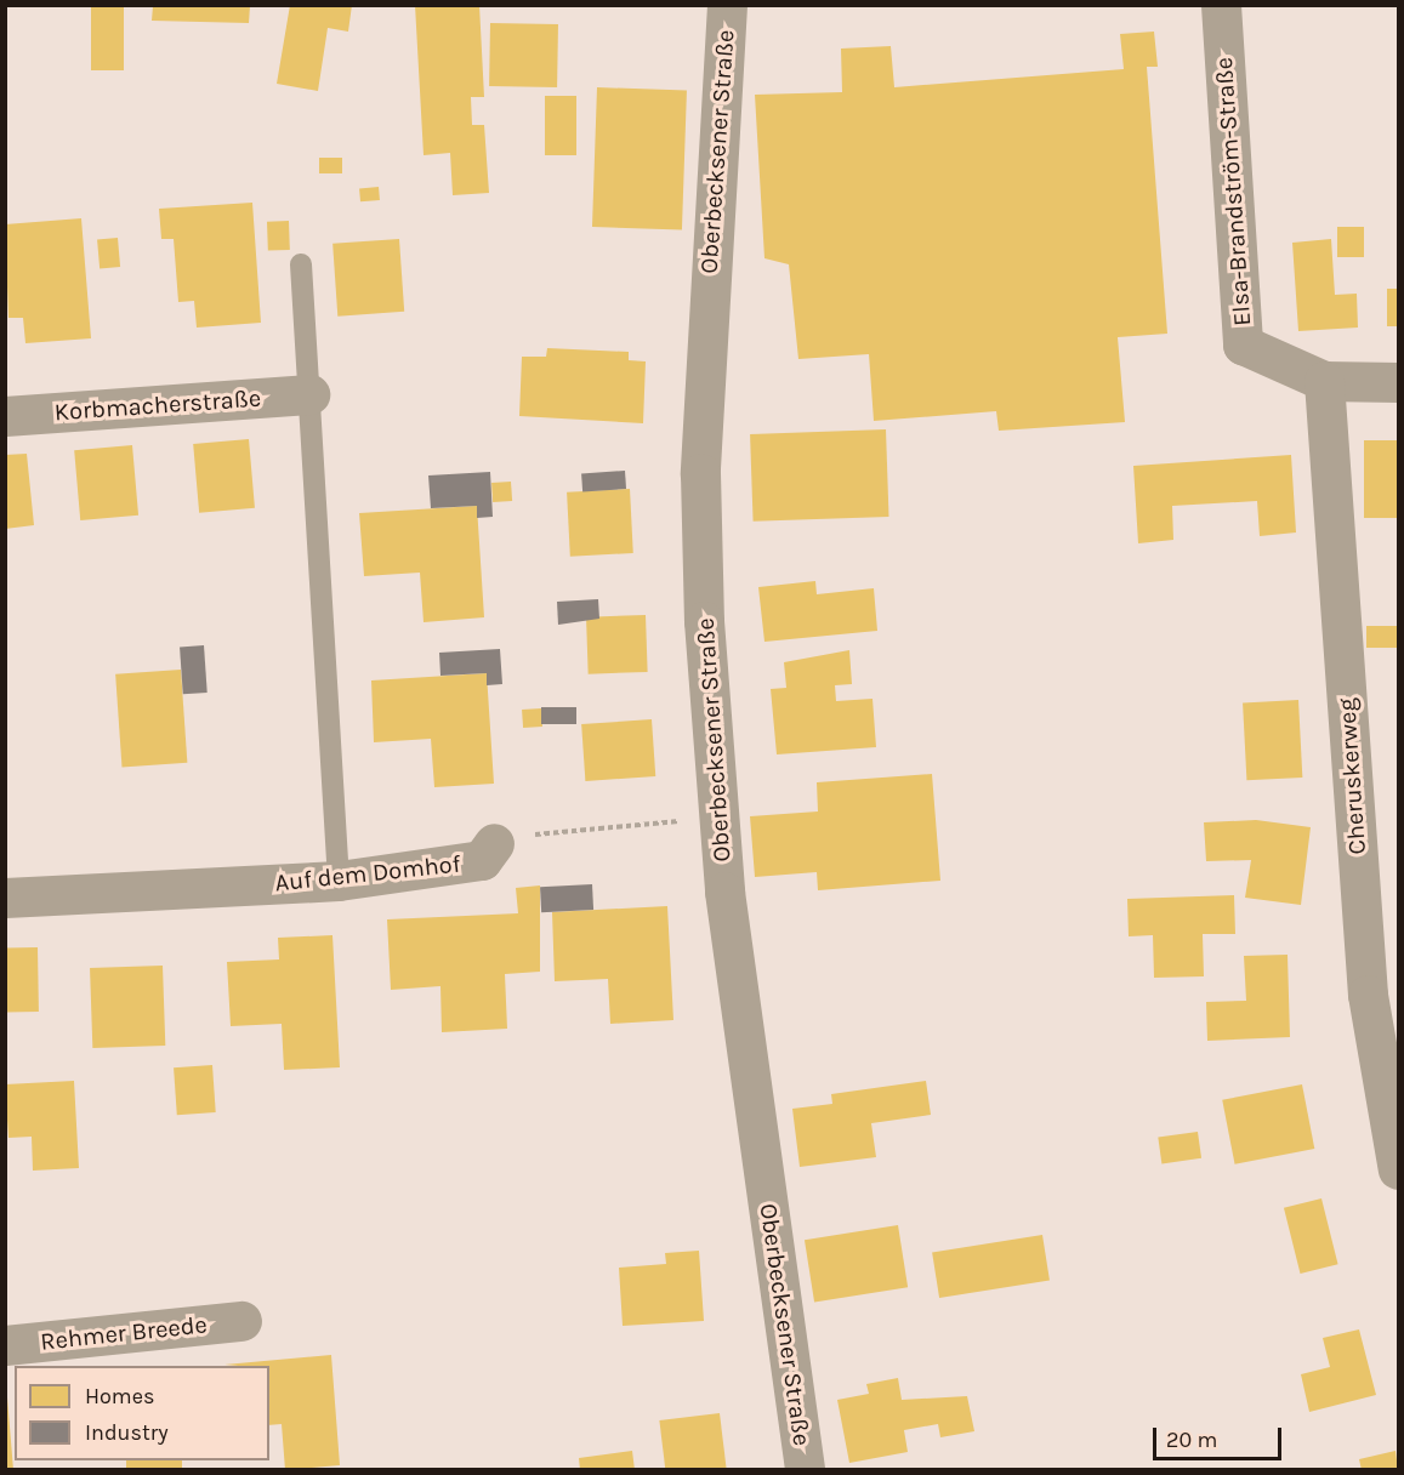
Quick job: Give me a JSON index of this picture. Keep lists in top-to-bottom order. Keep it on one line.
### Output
{"streets":{"street":["Oberbecksener Straße","Elsa-Brandström-Straße","Korbmacherstraße","Cheruskerweg","Auf dem Domhof","Rehmer Breede"]},"crossings":[["Elsa-Brandström-Straße","Cheruskerweg"]],"legend":["Homes","Industry"],"scale_bar":"20 m"}
